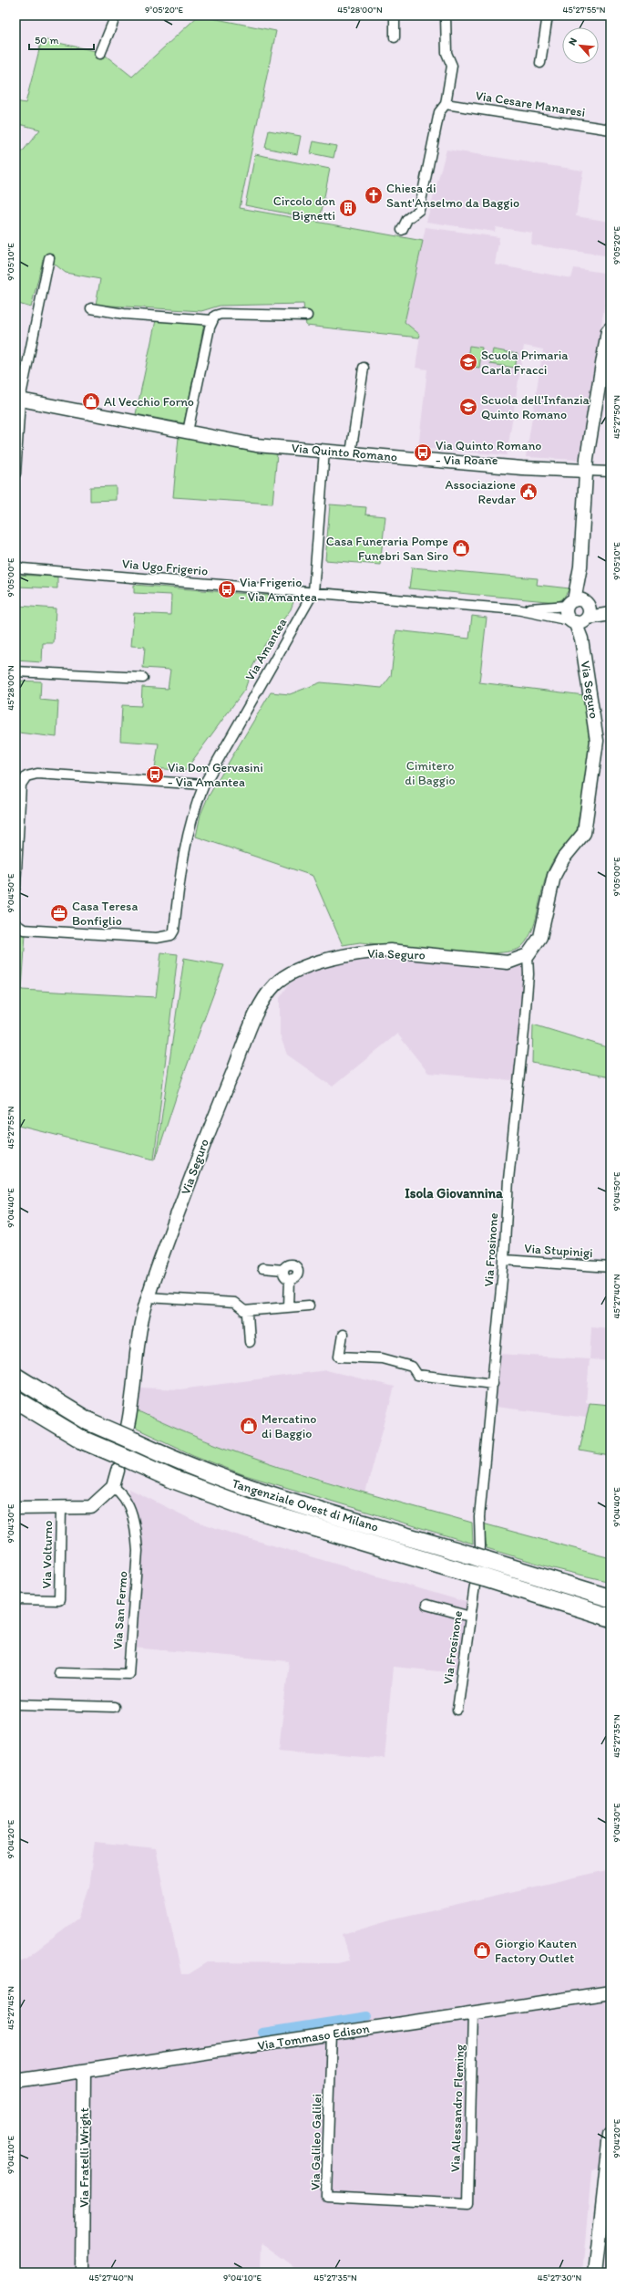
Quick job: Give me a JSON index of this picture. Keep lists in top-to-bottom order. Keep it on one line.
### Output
{"streets":{"highway":["Tangenziale Ovest di Milano"],"street":["Via Cesare Manaresi","Via Quinto Romano","Via Ugo Frigerio","Via Amantea","Via Seguro","Via Frosinone","Via Stupinigi","Via Volturno","Via San Fermo","Via Tommaso Edison","Via Alessandro Fleming","Via Galileo Galilei","Via Fratelli Wright"]},"crossings":[["Via Quinto Romano","Via Amantea"],["Via Ugo Frigerio","Via Amantea"],["Via Seguro","Via Frosinone"],["Via Seguro","Tangenziale Ovest di Milano"],["Via Frosinone","Via Stupinigi"],["Via Frosinone","Tangenziale Ovest di Milano"],["Via Tommaso Edison","Via Alessandro Fleming"],["Via Tommaso Edison","Via Galileo Galilei"],["Via Tommaso Edison","Via Fratelli Wright"],["Via Alessandro Fleming","Via Galileo Galilei"]],"districts":["Isola Giovannina"],"parks":["Cimitero di Baggio"],"places":{"church":["Chiesa di Sant'Anselmo da Baggio"],"building":["Circolo don Bignetti"],"school or university":["Scuola Primaria Carla Fracci","Scuola dell'Infanzia Quinto Romano"],"shop":["Al Vecchio Forno","Casa Funeraria Pompe Funebri San Siro","Mercatino di Baggio","Giorgio Kauten Factory Outlet"],"bus stop":["Via Quinto Romano - Via Roane","Via Frigerio - Via Amantea","Via Don Gervasini - Via Amantea"],"public building":["Associazione Revdar"],"office":["Casa Teresa Bonfiglio"]},"scale_bar":"50 m","north":"top left","coordinates":["9°05'20\"E","45°28'00\"N","45°27'55\"N","9°05'10\"E","45°27'50\"N","9°05'00\"E","9°04'50\"E","9°04'40\"E","45°27'40\"N","9°04'30\"E","45°27'35\"N","9°04'20\"E","45°27'45\"N","9°04'10\"E","45°27'30\"N"]}
